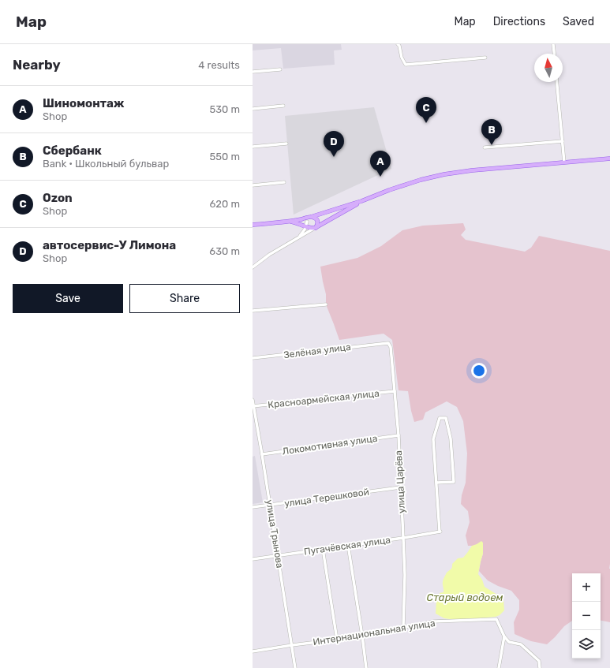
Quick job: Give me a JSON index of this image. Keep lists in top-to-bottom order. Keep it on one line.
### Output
{"streets":{"street":["Зелёная улица","Красноармейская улица","Локомотивная улица","улица Царёва","улица Терешковой","улица Трынова","Пугачёвская улица","Интернациональная улица"]},"crossings":[["Зелёная улица","улица Царёва"],["Красноармейская улица","улица Царёва"],["Красноармейская улица","улица Трынова"],["Локомотивная улица","улица Царёва"],["Локомотивная улица","улица Трынова"],["улица Царёва","улица Терешковой"],["улица Царёва","Пугачёвская улица"],["улица Царёва","Интернациональная улица"],["улица Терешковой","улица Трынова"],["улица Трынова","Пугачёвская улица"],["улица Трынова","Интернациональная улица"]],"water":["Старый водоем"],"north":"top","page":{"header":"Map","nav":["Map","Directions","Saved"],"heading":["Nearby","4 results"],"list":[{"mark":"A","name":"Шиномонтаж","note":"Shop","value":"530 m"},{"mark":"B","name":"Сбербанк","note":"Bank · Школьный бульвар","value":"550 m"},{"mark":"C","name":"Ozon","note":"Shop","value":"620 m"},{"mark":"D","name":"автосервис-У Лимона","note":"Shop","value":"630 m"}],"pins":["C","B","D","A"],"buttons":["Save","Share"],"map_buttons":["+","−"]}}
